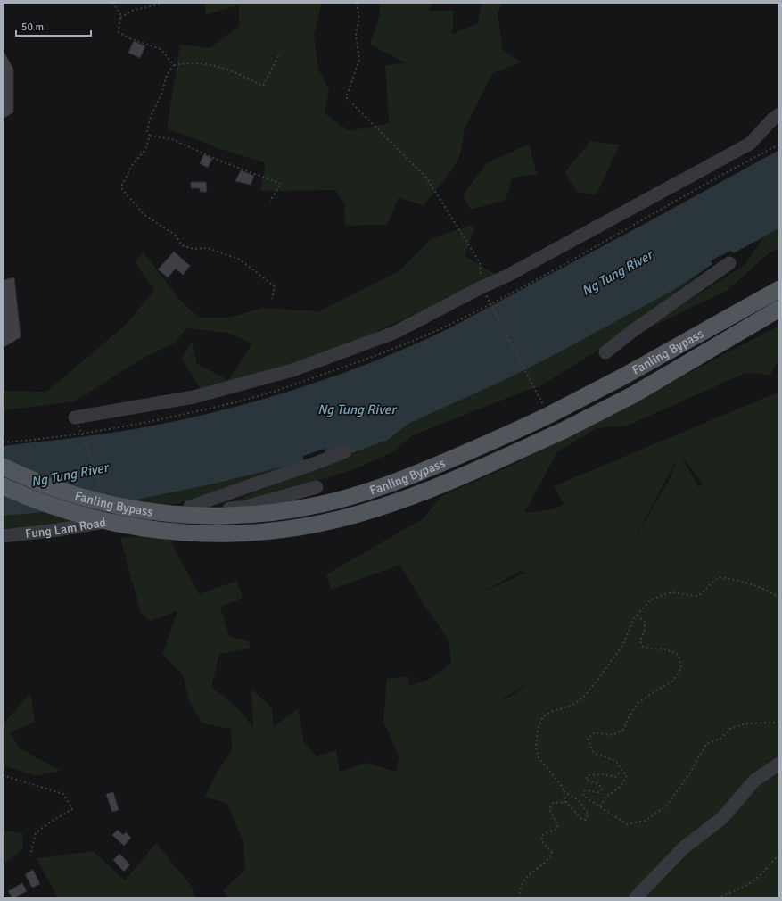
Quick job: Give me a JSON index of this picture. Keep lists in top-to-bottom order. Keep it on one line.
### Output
{"streets":{"main road":["Fanling Bypass"],"lane":["Fung Lam Road"]},"water":["Ng Tung River"],"scale_bar":"50 m"}
